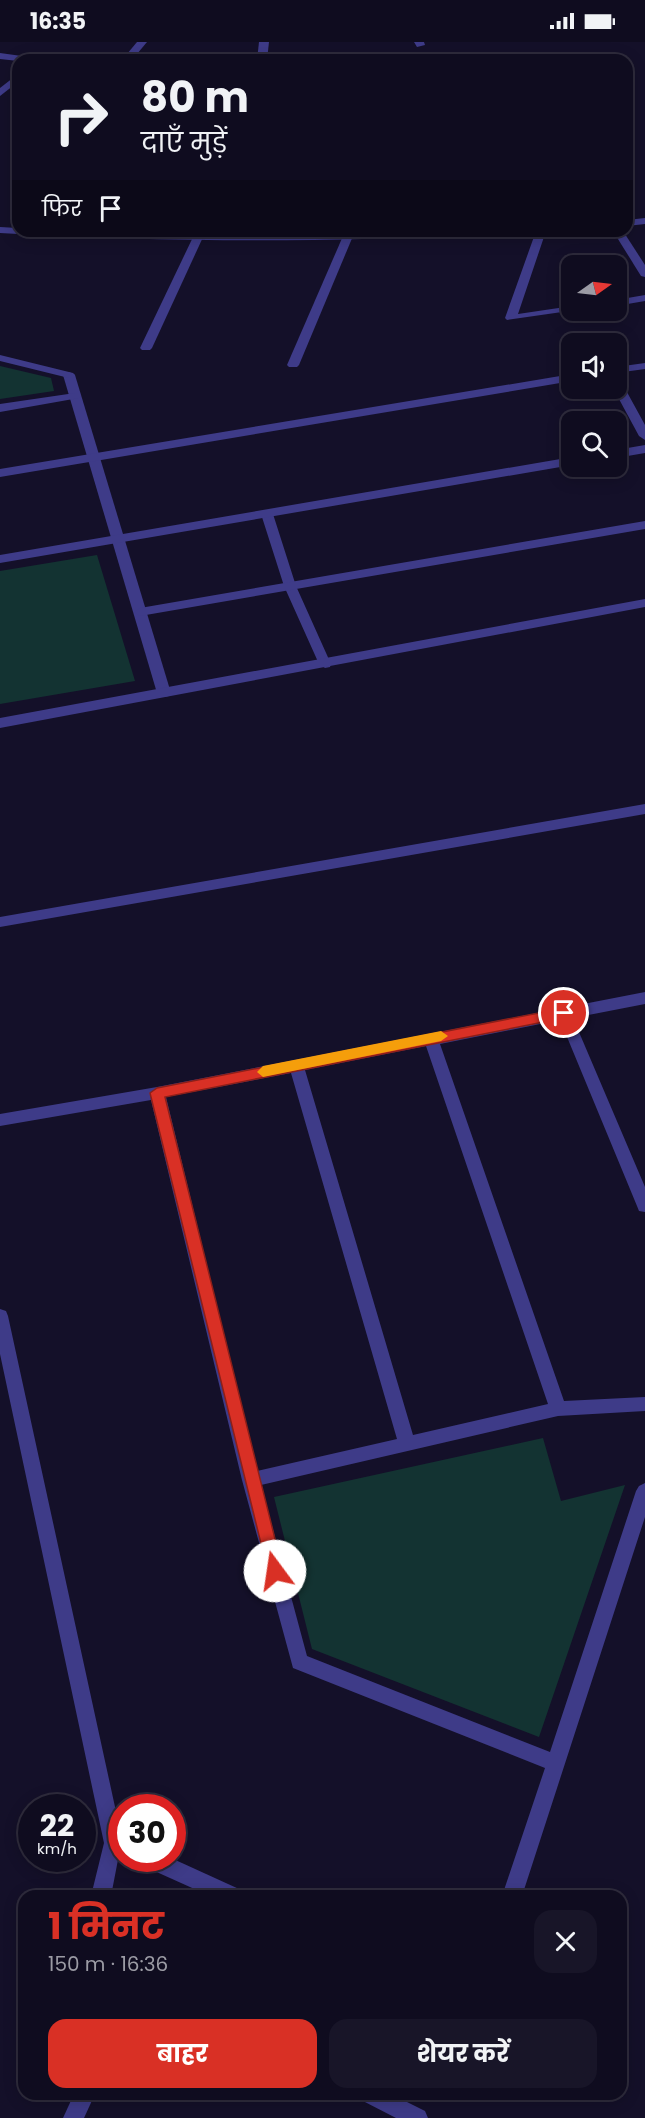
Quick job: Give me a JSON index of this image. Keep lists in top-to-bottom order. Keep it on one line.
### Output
{"north":"right","page":{"status":"16:35","turn":["80 m","दाएँ मुड़ें"],"then":"फिर","speed":"22 km/h","limit":"30","heading":["1 मिनट","150 m · 16:36"],"buttons":["बाहर","शेयर करें"]}}
